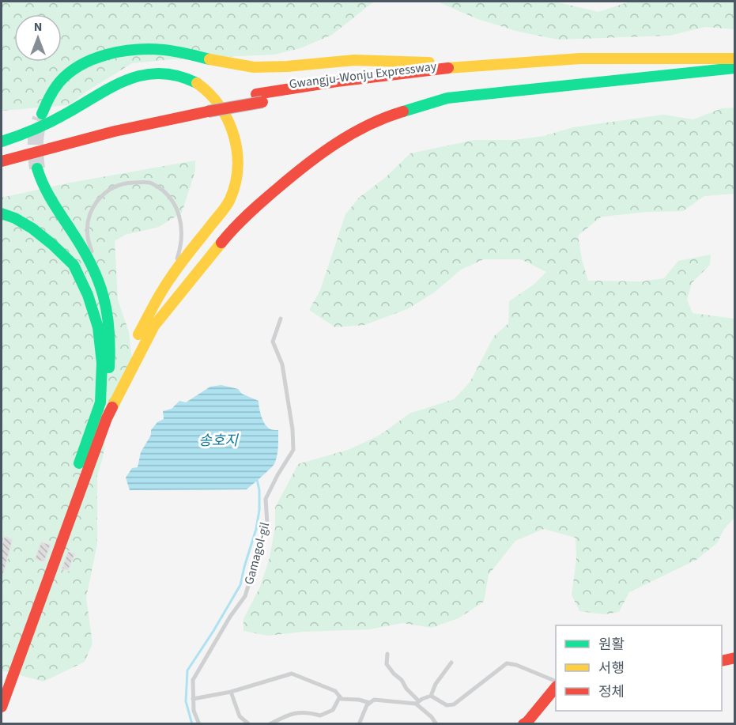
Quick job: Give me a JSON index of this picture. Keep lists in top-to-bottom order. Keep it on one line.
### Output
{"streets":{"main road":["Gwangju-Wonju Expressway"],"lane":["Gamagol-gil"]},"water":["송호지"],"legend":["원활","서행","정체"],"north":"top"}
